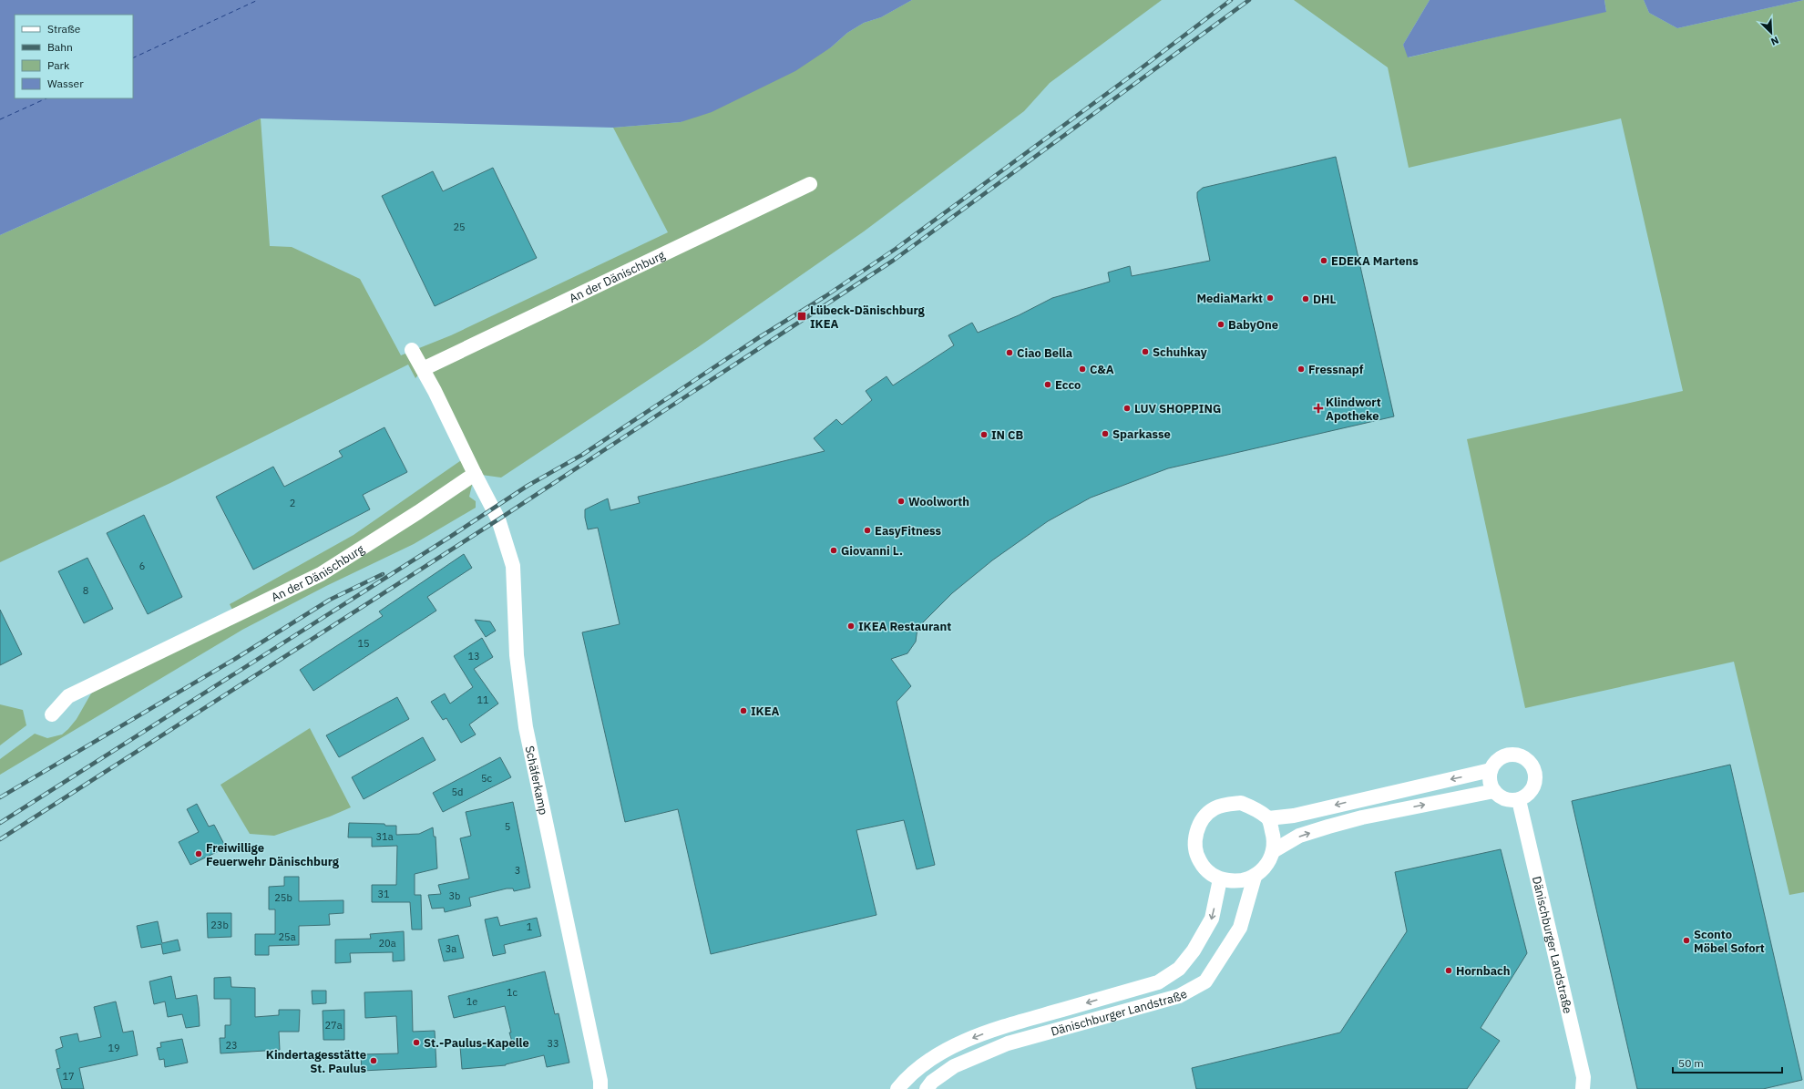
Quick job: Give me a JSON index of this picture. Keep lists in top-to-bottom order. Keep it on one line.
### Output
{"streets":{"street":["An der Dänischburg","Schäferkamp","Dänischburger Landstraße"]},"crossings":[["An der Dänischburg","Schäferkamp"]],"places":{"other":["EDEKA Martens","MediaMarkt","DHL","BabyOne","Schuhkay","Ciao Bella","C&A","Fressnapf","Ecco","LUV SHOPPING","Sparkasse","IN CB","Woolworth","EasyFitness","Giovanni L.","IKEA Restaurant","IKEA","Freiwillige Feuerwehr Dänischburg","Sconto Möbel Sofort","Hornbach","St.-Paulus-Kapelle","Kindertagesstätte St. Paulus"],"transit":["Lübeck-Dänischburg IKEA"],"health":["Klindwort Apotheke"]},"house_numbers":["25","2","6","8","15","13","11","5c","5d","5","31a","3","31","3b","25b","23b","1","25a","20a","3a","1c","1e","27a","33","23","19","17"],"legend":["Straße","Bahn","Park","Wasser"],"scale_bar":"50 m","north":"bottom right"}
